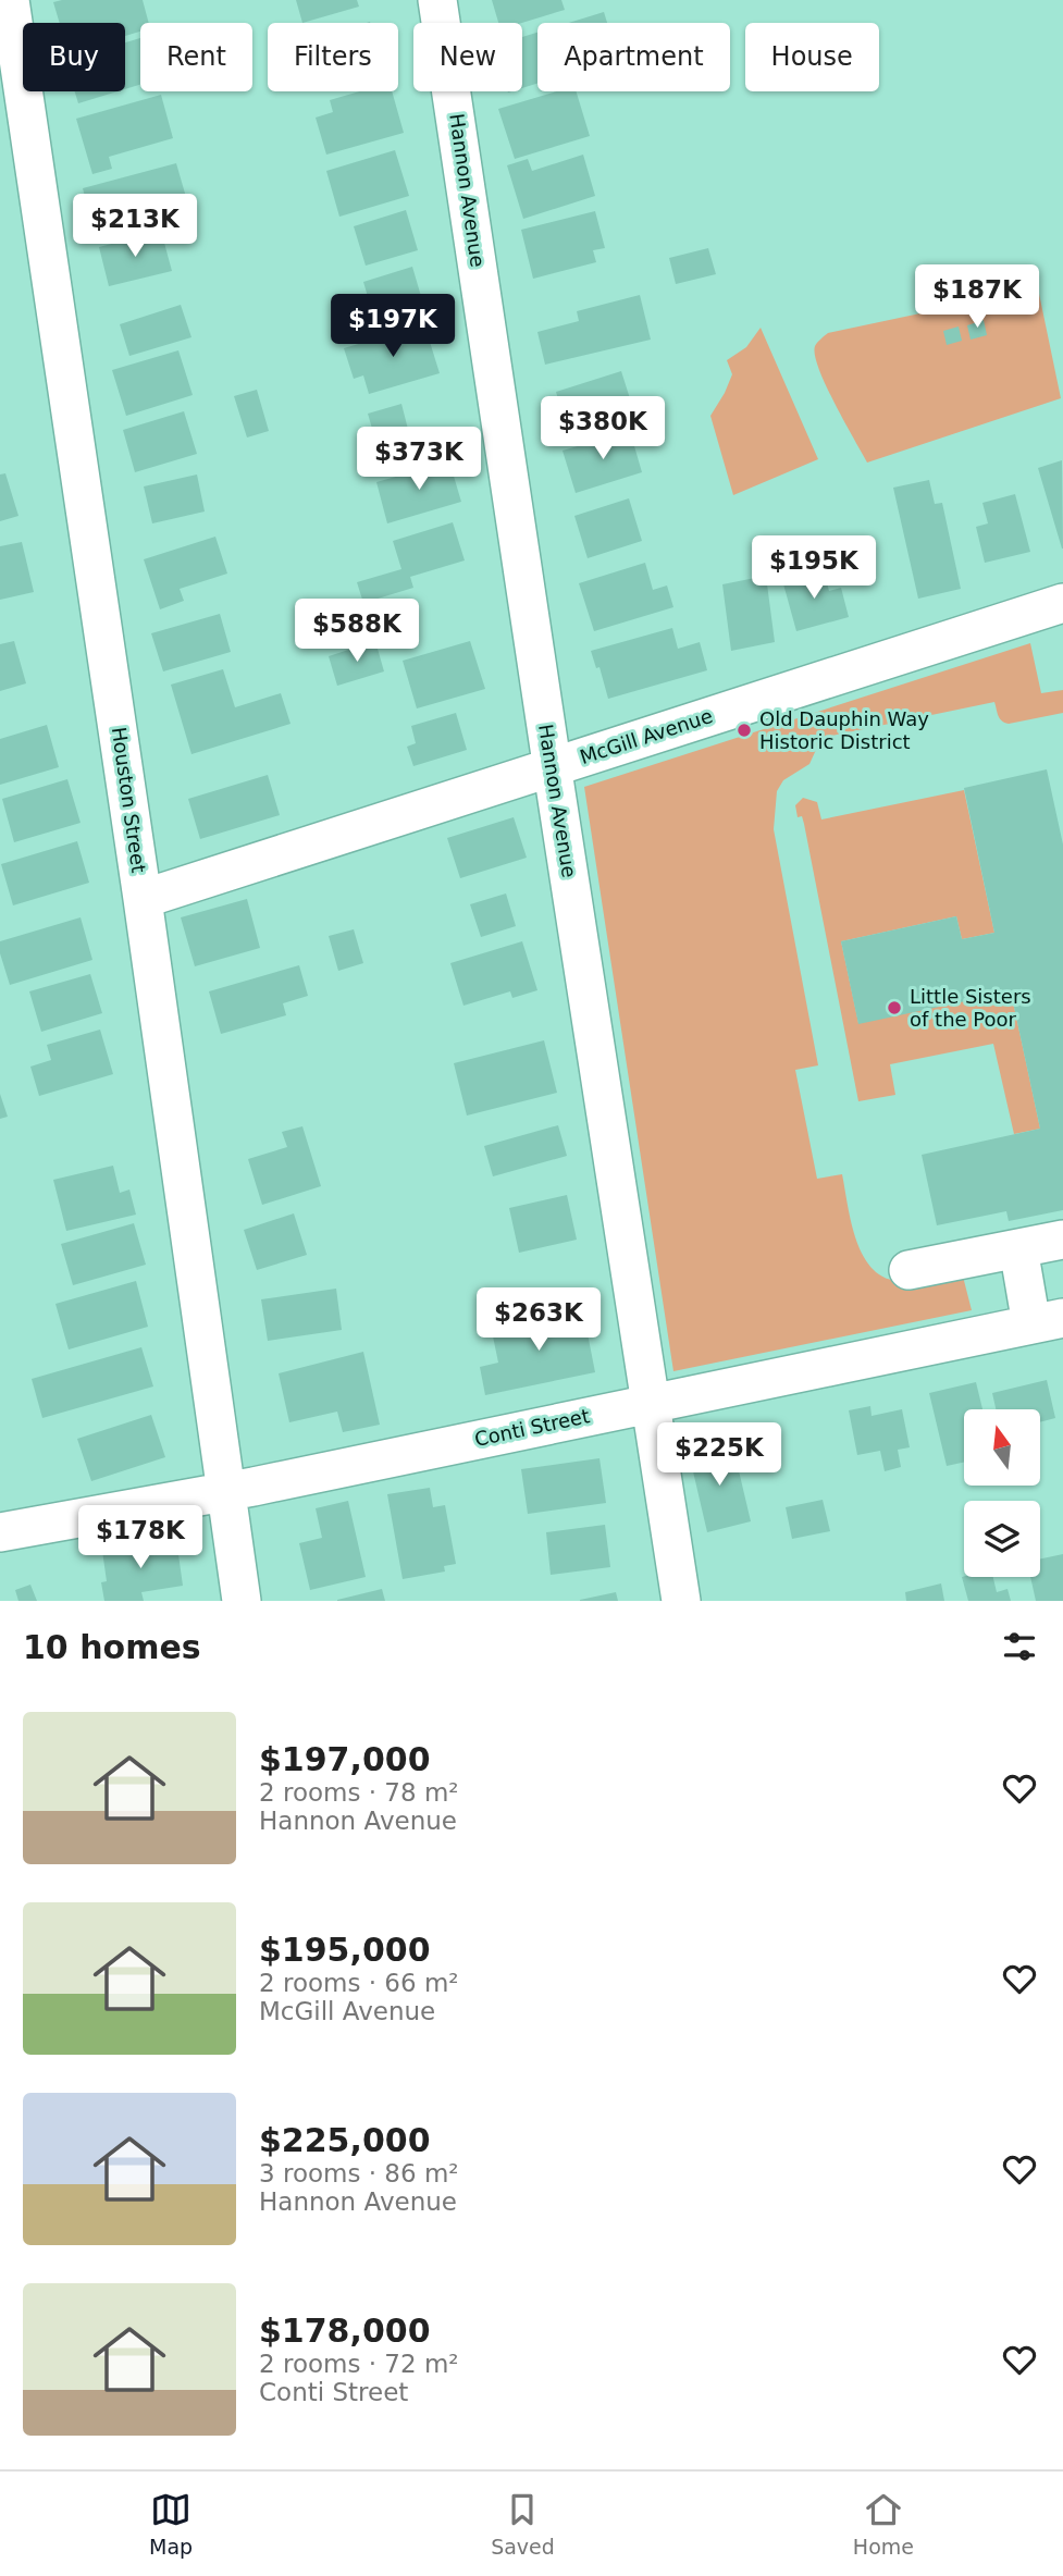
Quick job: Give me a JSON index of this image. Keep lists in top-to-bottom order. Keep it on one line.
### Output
{"streets":{"street":["Hannon Avenue","McGill Avenue","Houston Street","Conti Street"]},"crossings":[["Hannon Avenue","McGill Avenue"],["Hannon Avenue","Conti Street"],["McGill Avenue","Houston Street"],["Houston Street","Conti Street"]],"places":["Old Dauphin Way Historic District","Little Sisters of the Poor"],"north":"top","page":{"chip":["Buy","Rent","Filters","New","Apartment","House"],"price":["$213K","$187K","$197K","$380K","$373K","$195K","$588K","$263K","$225K","$178K"],"heading":"10 homes","list":[{"name":"$197,000","note":"2 rooms · 78 m² · Hannon Avenue"},{"name":"$195,000","note":"2 rooms · 66 m² · McGill Avenue"},{"name":"$225,000","note":"3 rooms · 86 m² · Hannon Avenue"},{"name":"$178,000","note":"2 rooms · 72 m² · Conti Street"}],"tabs":["Map","Saved","Home"]}}
